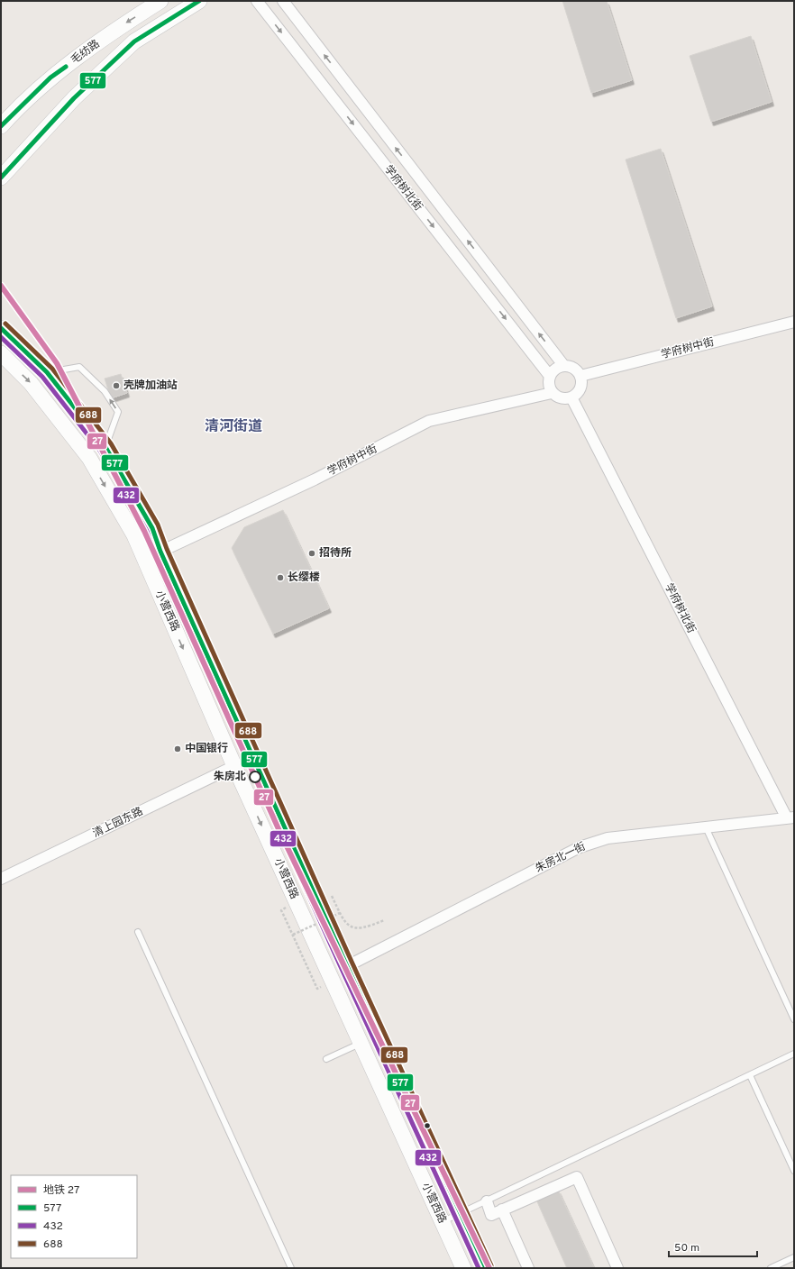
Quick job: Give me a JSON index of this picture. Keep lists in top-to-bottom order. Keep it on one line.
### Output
{"streets":{"main road":["毛纺路","小营西路"],"street":["学府树北街","学府树中街","清上园东路","朱房北一街"]},"crossings":[["学府树北街","学府树中街"],["学府树北街","朱房北一街"],["学府树中街","小营西路"],["小营西路","清上园东路"],["小营西路","朱房北一街"]],"districts":["清河街道"],"places":["壳牌加油站","招待所","长缨楼","中国银行","朱房北"],"lines":["transit line 577","metro line 27","transit line 688","transit line 432"],"legend":["地铁 27","577","432","688"],"scale_bar":"50 m"}
